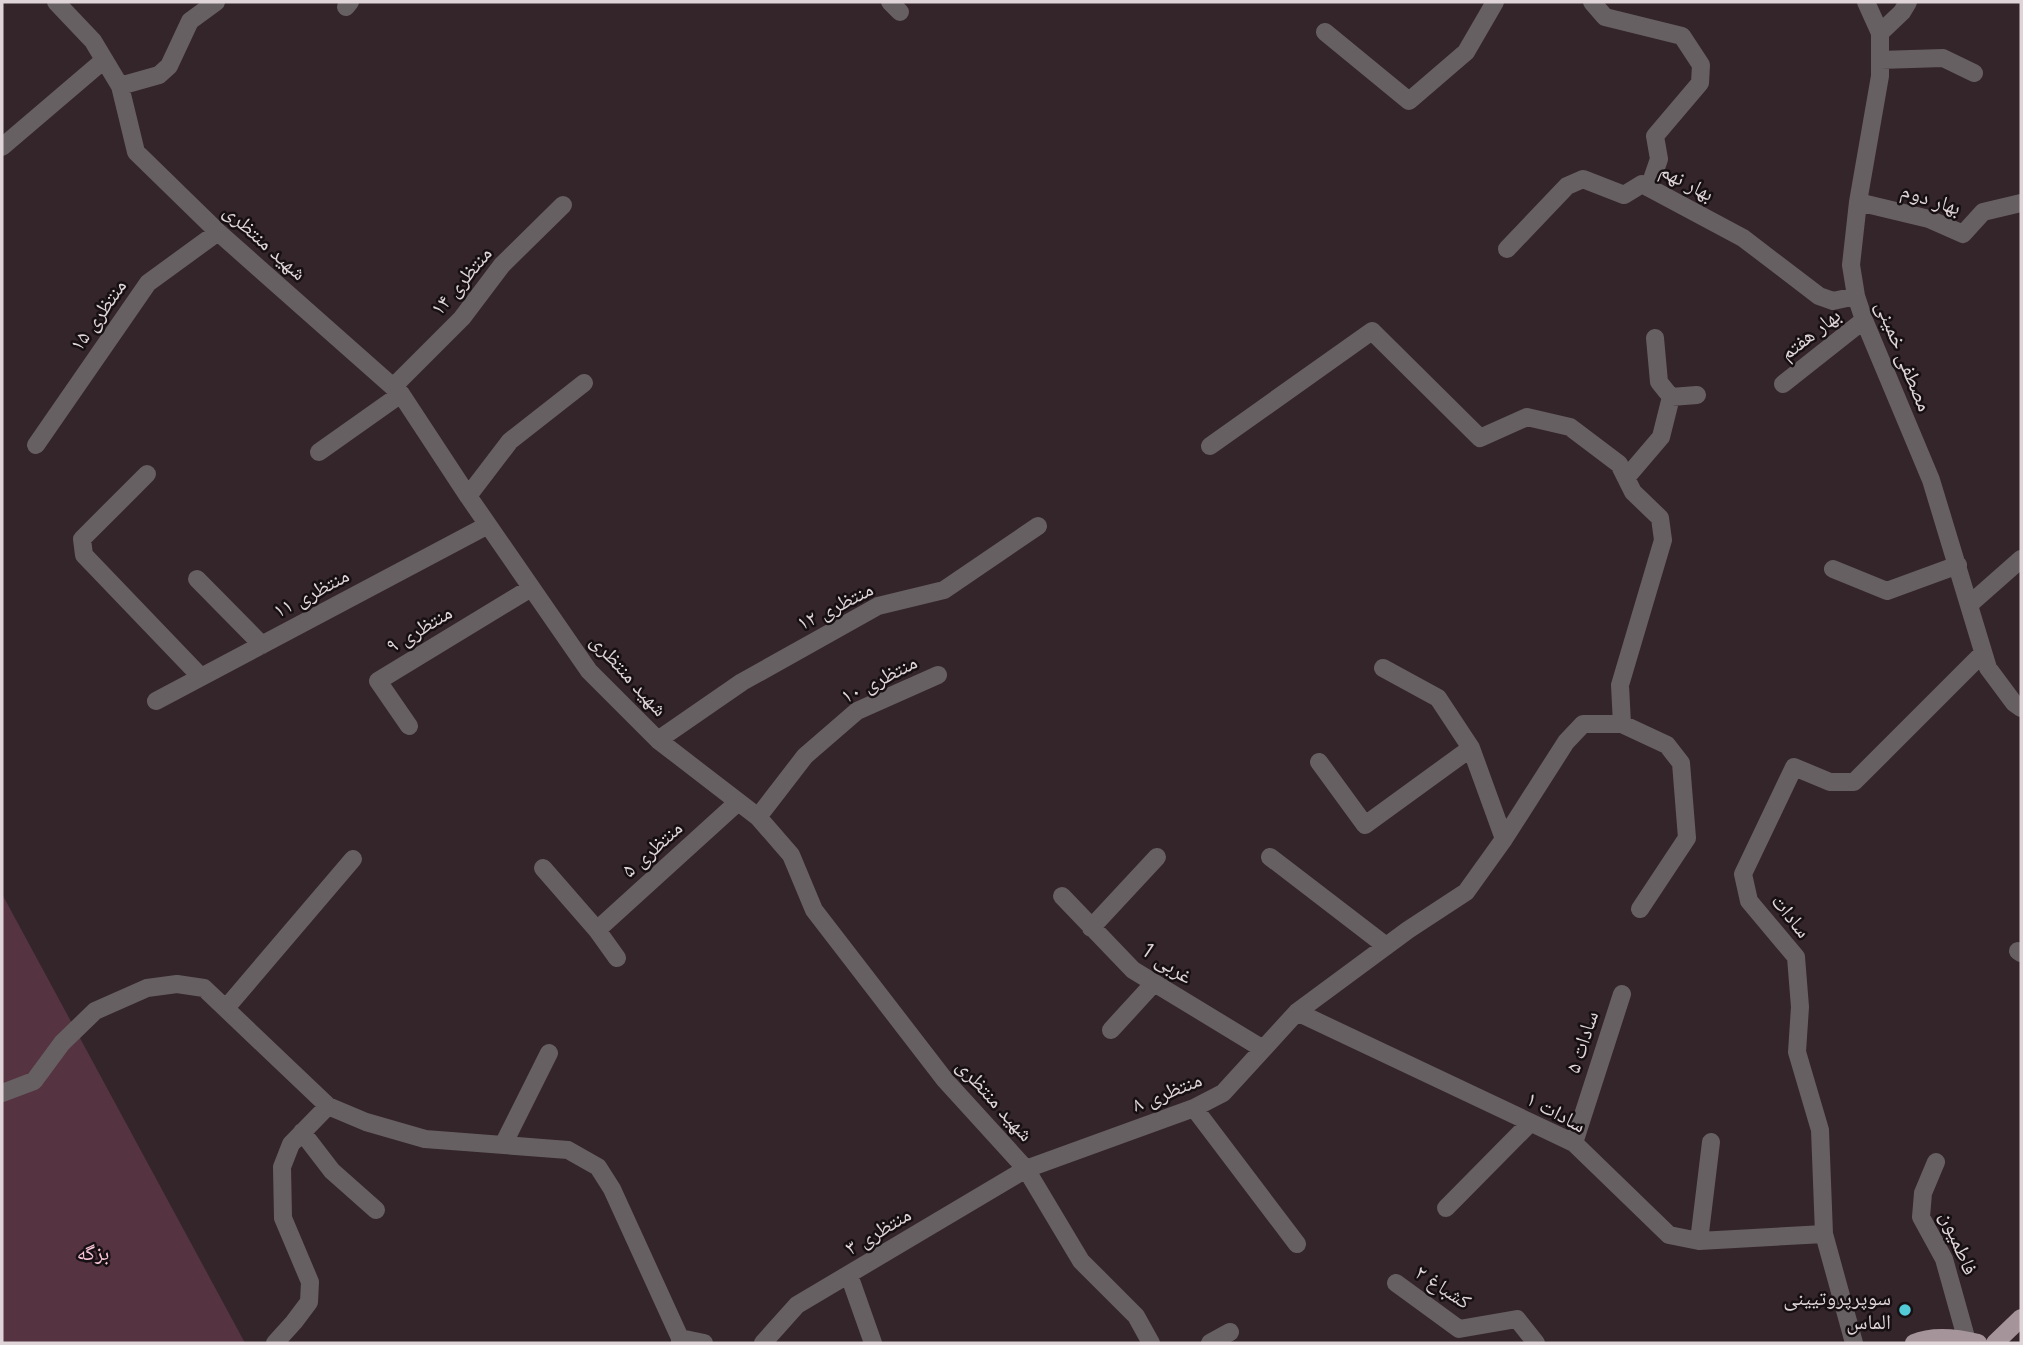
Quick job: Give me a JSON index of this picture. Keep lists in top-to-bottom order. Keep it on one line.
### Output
{"streets":{"street":["بهار نهم","بهار دوم","شهید منتظری","منتظری ۱۴","منتظری ۱۵","بهار هفتم","مصطفی خمینی","منتظری ۱۱","منتظری ۱۲","منتظری ۹","منتظری ۱۰","منتظری ۵","سادات","غربی 1","سادات ۵","منتظری ۸","سادات ۱","منتظری ۳","فاطمیون","کشباغ ۲"]},"crossings":[["بهار نهم","مصطفی خمینی"],["بهار دوم","مصطفی خمینی"],["شهید منتظری","منتظری ۱۴"],["شهید منتظری","منتظری ۱۵"],["شهید منتظری","منتظری ۱۱"],["شهید منتظری","منتظری ۱۲"],["شهید منتظری","منتظری ۹"],["شهید منتظری","منتظری ۱۰"],["شهید منتظری","منتظری ۵"],["شهید منتظری","منتظری ۸"],["شهید منتظری","منتظری ۳"],["بهار هفتم","مصطفی خمینی"],["مصطفی خمینی","سادات"],["سادات","سادات ۱"],["غربی 1","منتظری ۸"],["سادات ۵","سادات ۱"],["منتظری ۸","سادات ۱"],["منتظری ۸","منتظری ۳"]],"parks":["بزگه"],"places":["سوپرپروتیینی الماس"]}
